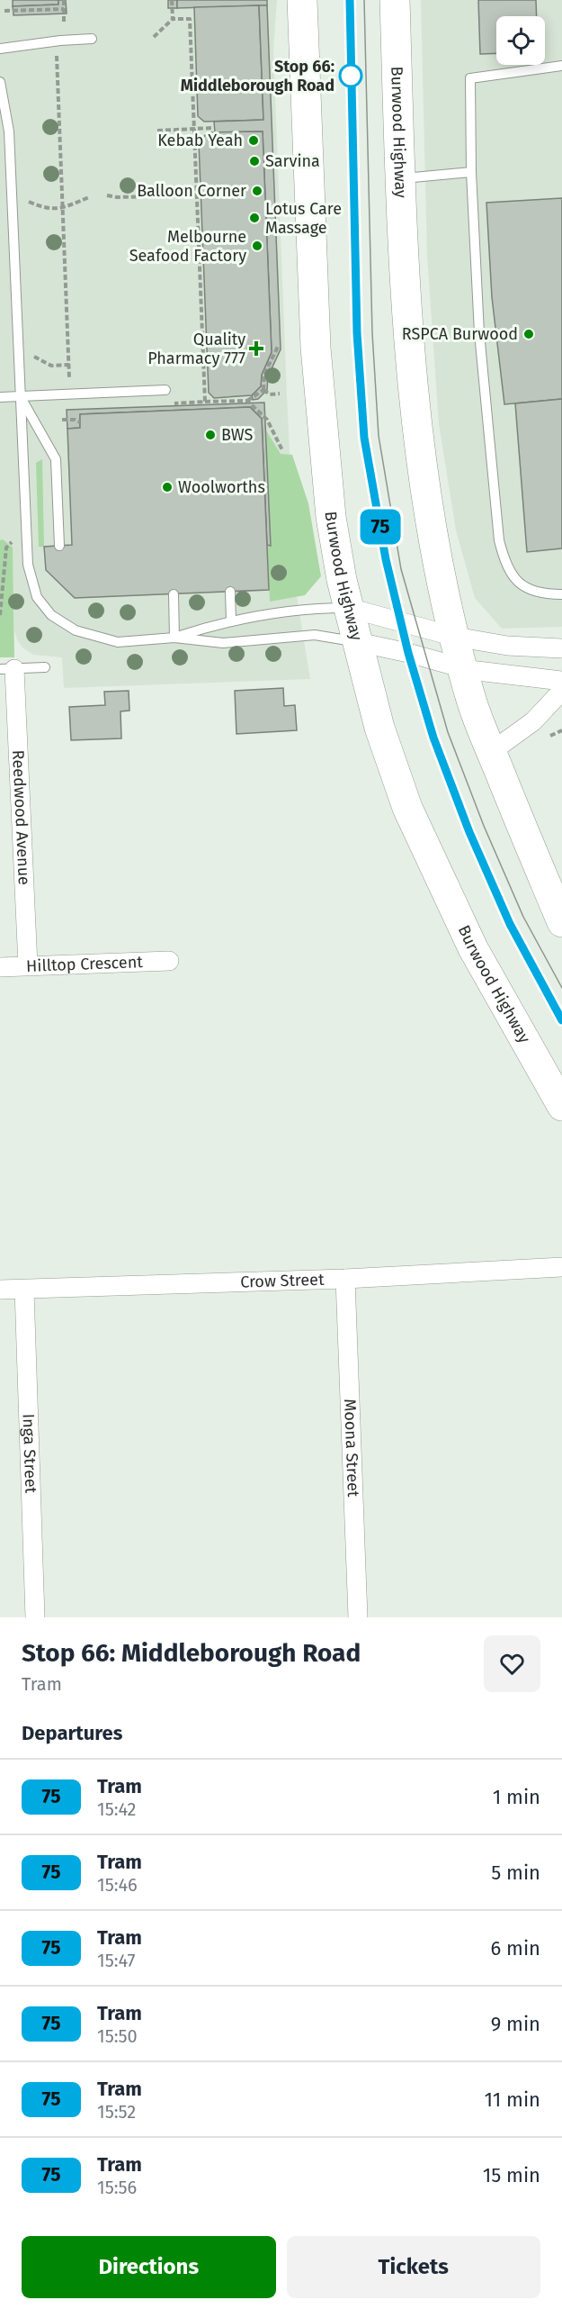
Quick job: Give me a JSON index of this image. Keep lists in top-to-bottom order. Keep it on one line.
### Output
{"streets":{"highway":["Burwood Highway"],"street":["Reedwood Avenue","Hilltop Crescent","Crow Street","Moona Street","Inga Street"]},"crossings":[["Reedwood Avenue","Hilltop Crescent"],["Crow Street","Moona Street"],["Crow Street","Inga Street"]],"places":{"other":["Stop 66: Middleborough Road","Kebab Yeah","Sarvina","Balloon Corner","Lotus Care Massage","Melbourne Seafood Factory","RSPCA Burwood","BWS","Woolworths"],"health":["Quality Pharmacy 777"]},"lines":["tram line 75"],"page":{"on_map":"75","heading":[["Stop 66: Middleborough Road","Tram"],"Departures"],"list":[{"mark":"75","name":"Tram","note":"15:42","value":"1 min"},{"mark":"75","name":"Tram","note":"15:46","value":"5 min"},{"mark":"75","name":"Tram","note":"15:47","value":"6 min"},{"mark":"75","name":"Tram","note":"15:50","value":"9 min"},{"mark":"75","name":"Tram","note":"15:52","value":"11 min"},{"mark":"75","name":"Tram","note":"15:56","value":"15 min"}],"buttons":["Directions","Tickets"]}}
